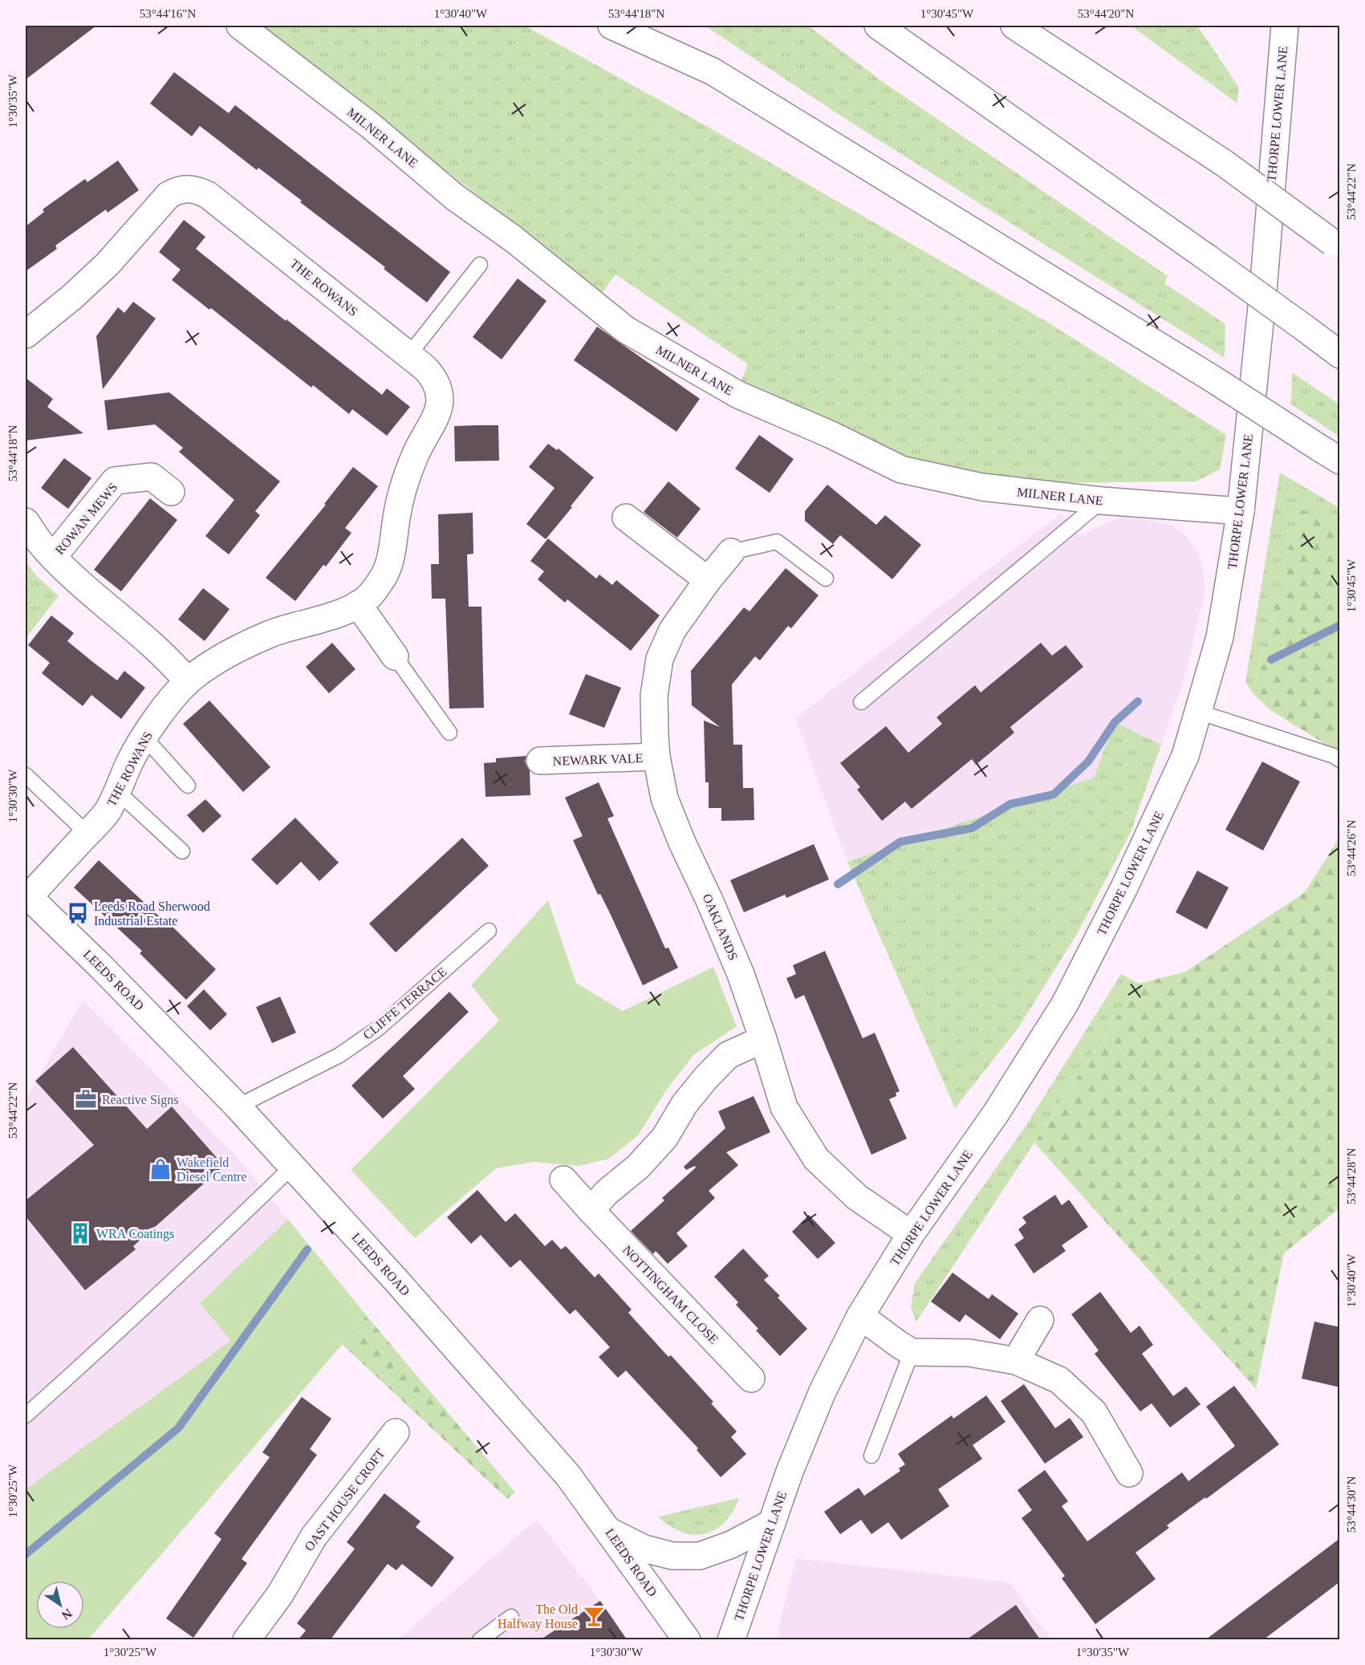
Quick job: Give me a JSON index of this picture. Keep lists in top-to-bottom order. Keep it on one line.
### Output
{"streets":{"main road":["THORPE LOWER LANE","MILNER LANE","THE ROWANS","ROWAN MEWS","NEWARK VALE","OAKLANDS","LEEDS ROAD","NOTTINGHAM CLOSE","OAST HOUSE CROFT"],"lane":["CLIFFE TERRACE"]},"crossings":[["THORPE LOWER LANE","MILNER LANE"],["THORPE LOWER LANE","OAKLANDS"],["THE ROWANS","LEEDS ROAD"],["NEWARK VALE","OAKLANDS"],["LEEDS ROAD","CLIFFE TERRACE"]],"places":{"bus stop":["Leeds Road Sherwood Industrial Estate"],"office":["Reactive Signs"],"shop":["Wakefield Diesel Centre"],"building":["WRA Coatings"],"bar":["The Old Halfway House"]},"north":"bottom right","coordinates":["53°44'16\"N","1°30'40\"W","53°44'18\"N","1°30'45\"W","53°44'20\"N","1°30'35\"W","53°44'22\"N","1°30'30\"W","53°44'26\"N","53°44'28\"N","1°30'25\"W","53°44'30\"N"]}
